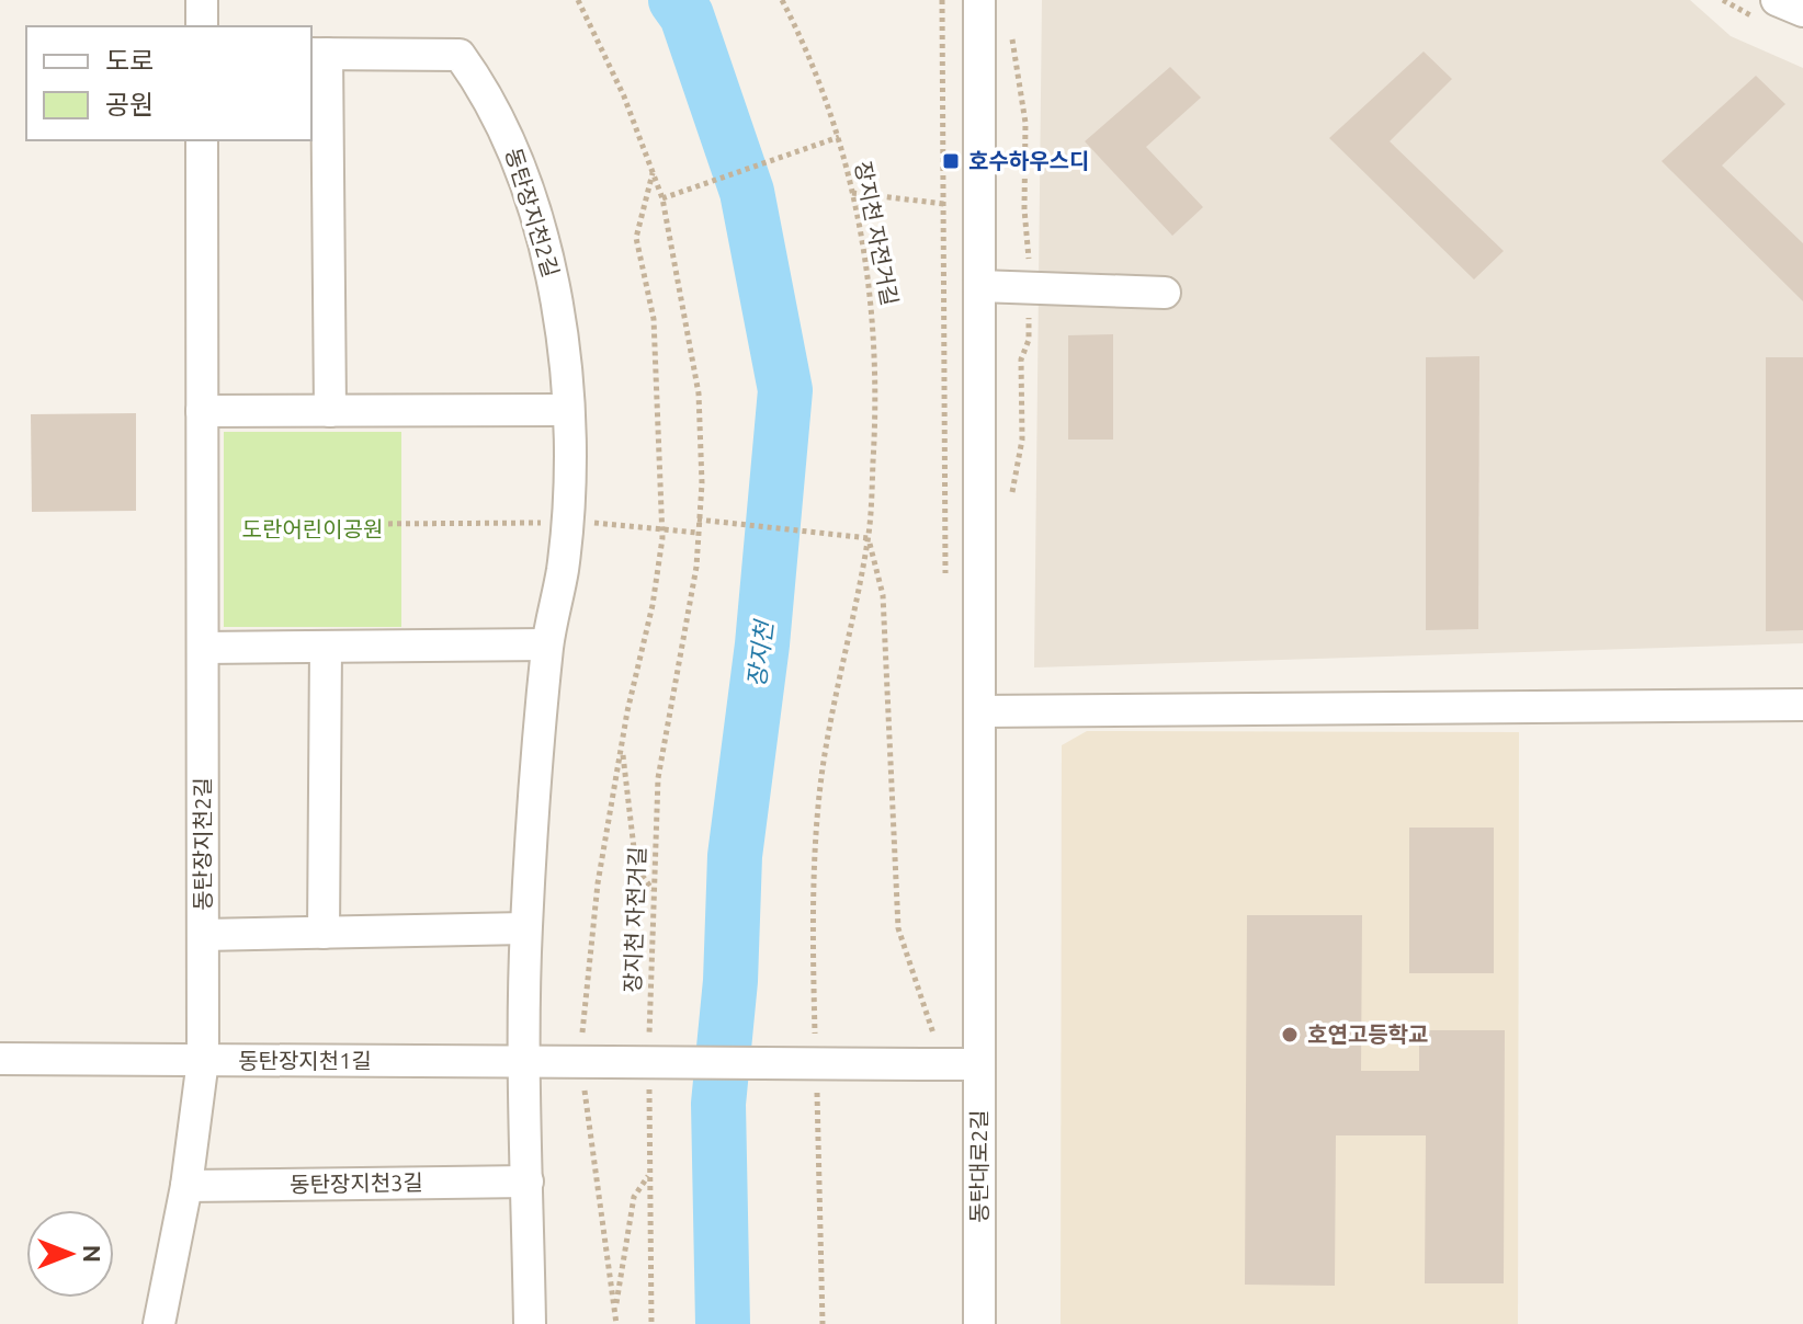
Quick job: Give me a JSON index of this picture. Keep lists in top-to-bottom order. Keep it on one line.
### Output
{"streets":{"street":["동탄장지천2길","동탄장지천1길","동탄대로2길","동탄장지천3길"],"path":["장지천 자전거길"]},"crossings":[["동탄장지천2길","동탄장지천1길"]],"water":["장지천"],"parks":["도란어린이공원"],"places":{"transit":["호수하우스디"],"other":["호연고등학교"]},"legend":["도로","공원"],"north":"right"}
